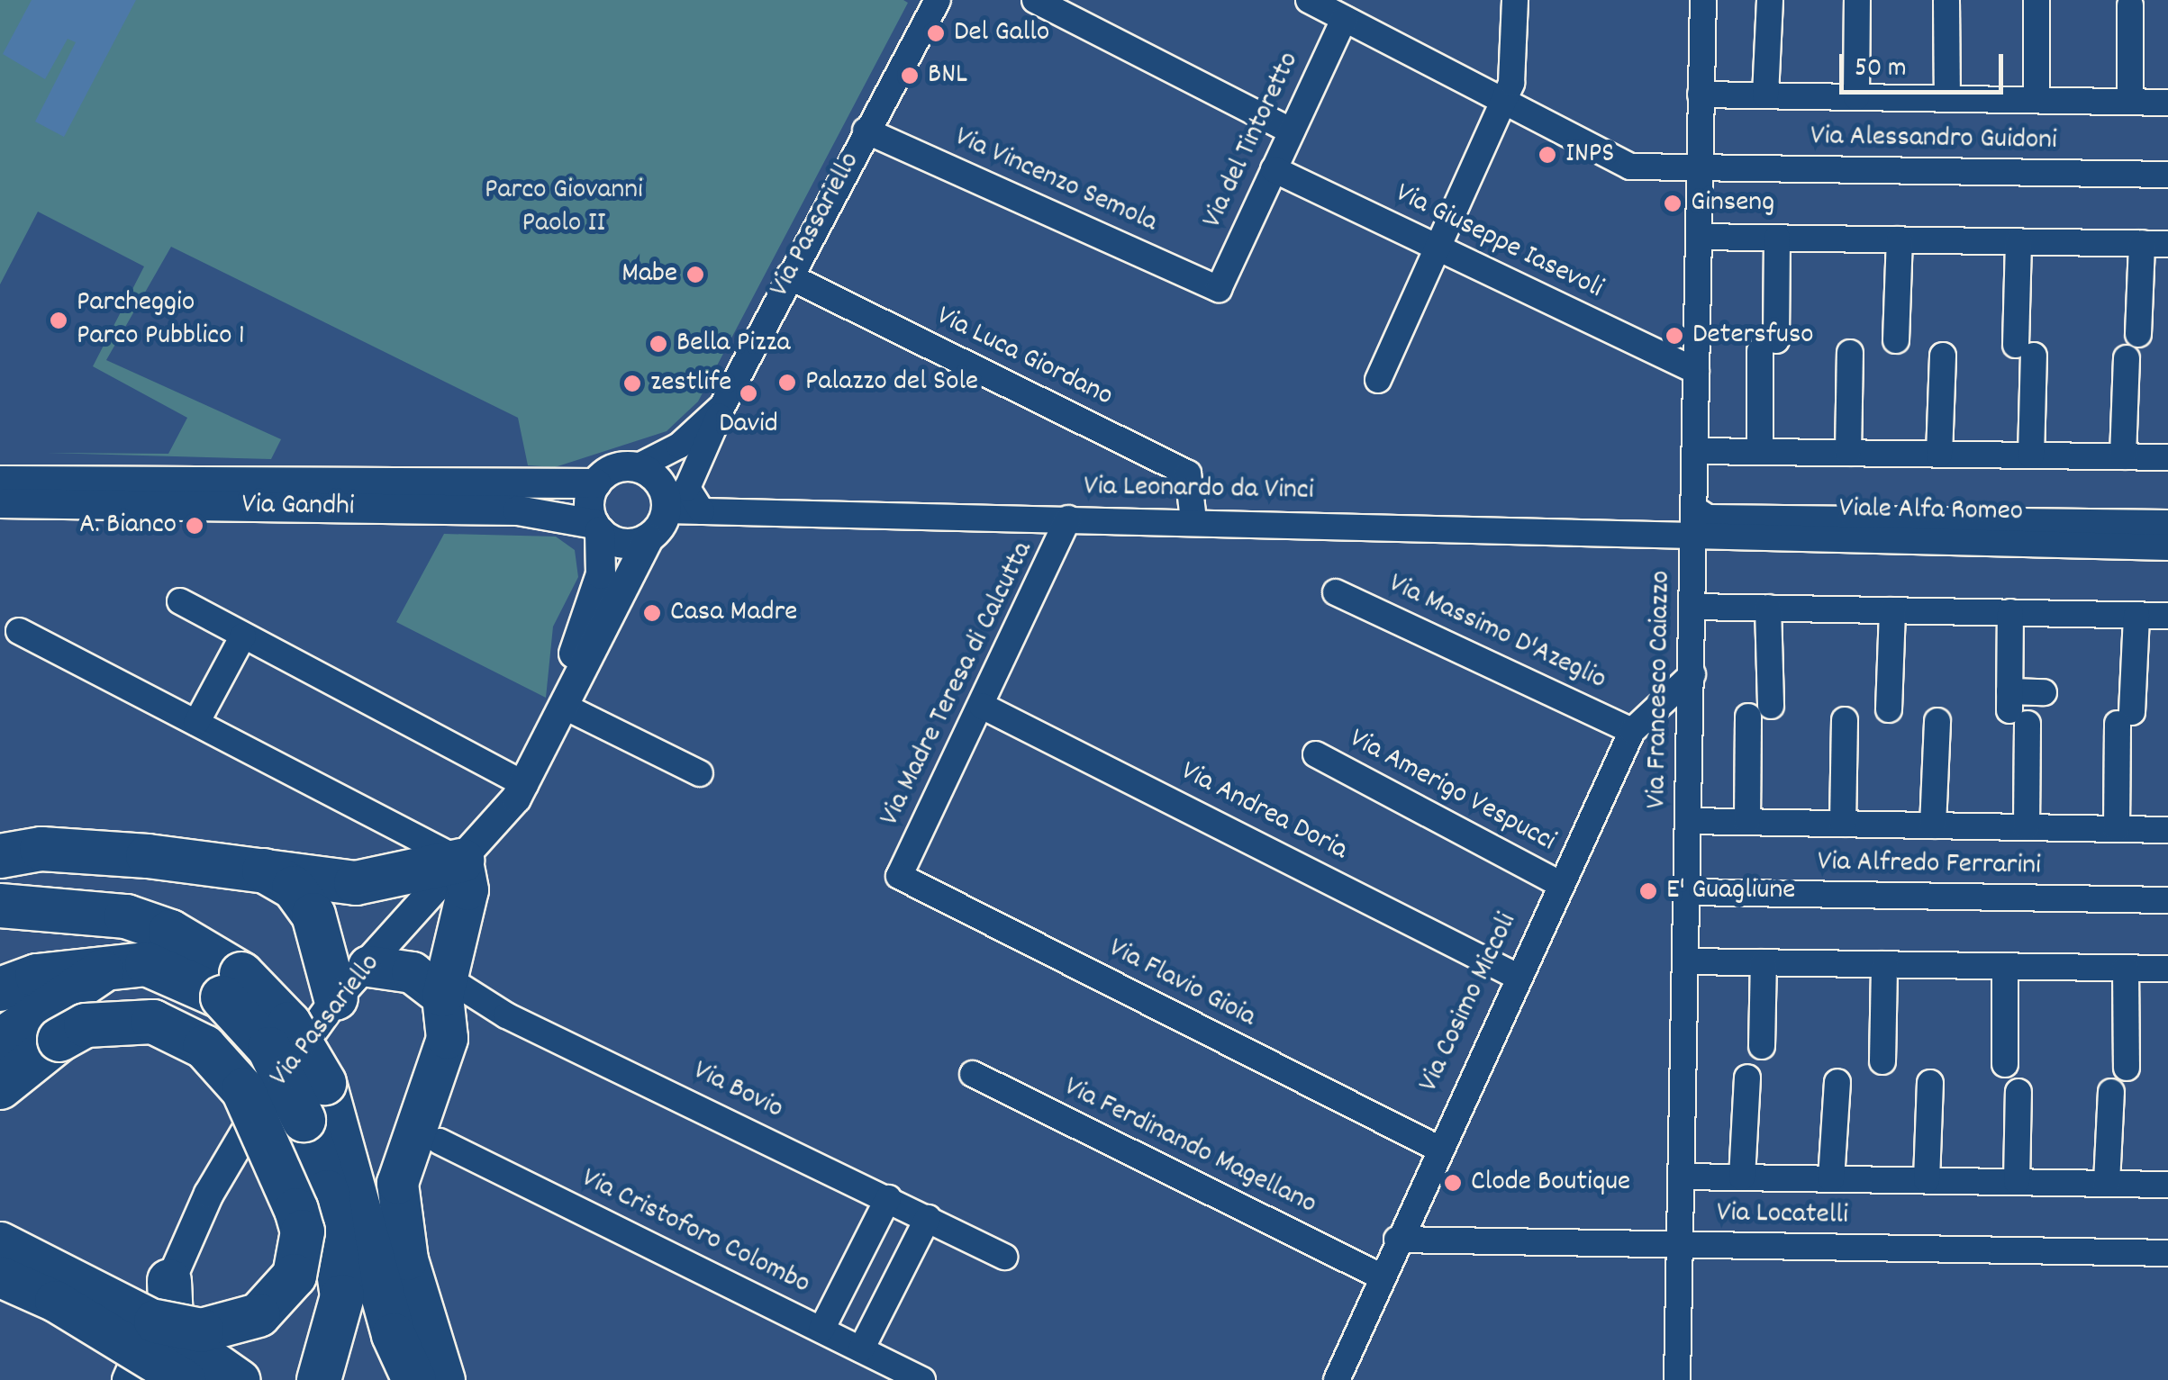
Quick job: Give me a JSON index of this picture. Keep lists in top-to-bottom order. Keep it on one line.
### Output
{"streets":{"street":["Via Alessandro Guidoni","Via del Tintoretto","Via Vincenzo Semola","Via Passariello","Via Giuseppe Iasevoli","Via Luca Giordano","Via Leonardo da Vinci","Via Gandhi","Viale Alfa Romeo","Via Massimo D'Azeglio","Via Madre Teresa di Calcutta","Via Francesco Caiazzo","Via Amerigo Vespucci","Via Andrea Doria","Via Alfredo Ferrarini","Via Flavio Gioia","Via Cosimo Miccoli","Via Bovio","Via Ferdinando Magellano","Via Locatelli","Via Cristoforo Colombo"]},"crossings":[["Via Alessandro Guidoni","Via del Tintoretto"],["Via Alessandro Guidoni","Via Francesco Caiazzo"],["Via del Tintoretto","Via Vincenzo Semola"],["Via del Tintoretto","Via Giuseppe Iasevoli"],["Via Vincenzo Semola","Via Passariello"],["Via Passariello","Via Luca Giordano"],["Via Passariello","Via Leonardo da Vinci"],["Via Passariello","Via Gandhi"],["Via Giuseppe Iasevoli","Via Francesco Caiazzo"],["Via Luca Giordano","Via Leonardo da Vinci"],["Via Leonardo da Vinci","Via Gandhi"],["Via Leonardo da Vinci","Viale Alfa Romeo"],["Via Leonardo da Vinci","Via Madre Teresa di Calcutta"],["Via Leonardo da Vinci","Via Francesco Caiazzo"],["Viale Alfa Romeo","Via Francesco Caiazzo"],["Via Massimo D'Azeglio","Via Cosimo Miccoli"],["Via Madre Teresa di Calcutta","Via Andrea Doria"],["Via Madre Teresa di Calcutta","Via Flavio Gioia"],["Via Francesco Caiazzo","Via Alfredo Ferrarini"],["Via Francesco Caiazzo","Via Cosimo Miccoli"],["Via Francesco Caiazzo","Via Locatelli"],["Via Amerigo Vespucci","Via Cosimo Miccoli"],["Via Andrea Doria","Via Cosimo Miccoli"],["Via Flavio Gioia","Via Cosimo Miccoli"],["Via Cosimo Miccoli","Via Ferdinando Magellano"],["Via Cosimo Miccoli","Via Locatelli"]],"parks":["Parco Giovanni Paolo II"],"places":["Del Gallo","BNL","INPS","Ginseng","Mabe","Parcheggio Parco Pubblico 1","Detersfuso","Bella Pizza","Palazzo del Sole","zestlife","David","A. Bianco","Casa Madre","E' Guagliune","Clode Boutique"],"scale_bar":"50 m"}
